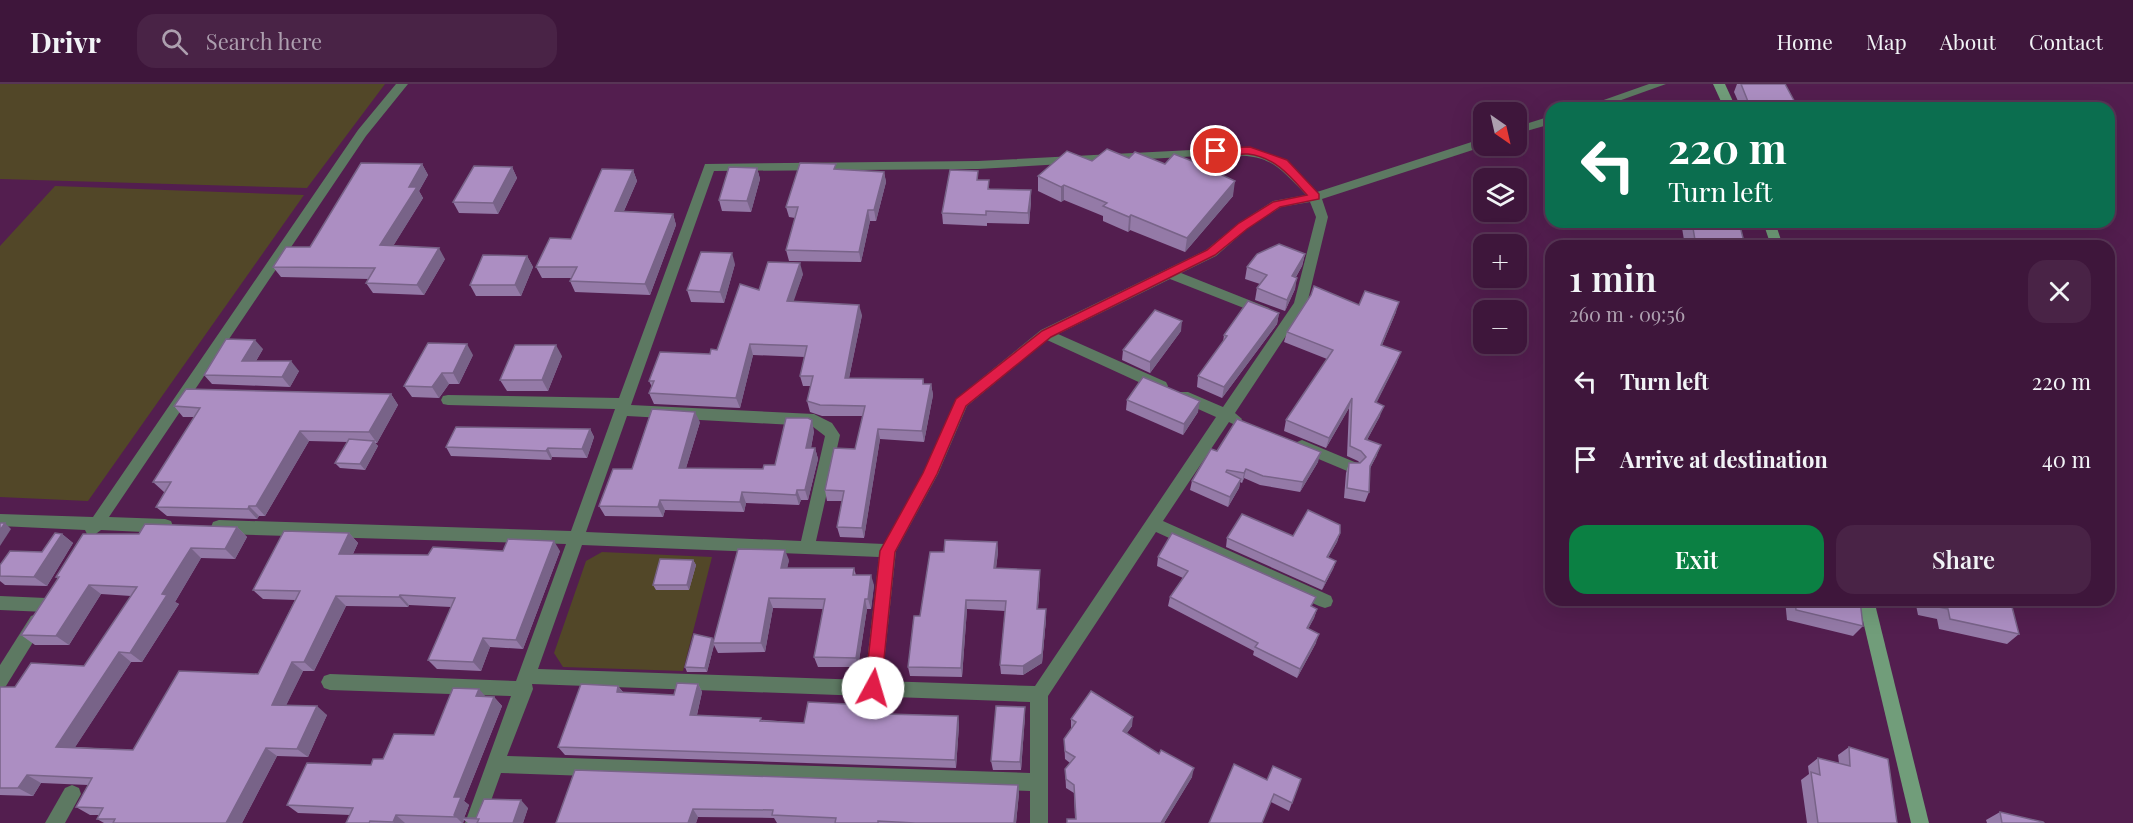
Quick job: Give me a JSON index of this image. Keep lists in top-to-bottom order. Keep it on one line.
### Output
{"north":"bottom right","page":{"header":"Drivr","search":"Search here","nav":["Home","Map","About","Contact"],"map_buttons":["+","−"],"turn":["220 m","Turn left"],"heading":["1 min","260 m · 09:56"],"list":[{"name":"Turn left","value":"220 m"},{"name":"Arrive at destination","value":"40 m"}],"buttons":["Exit","Share"]}}
